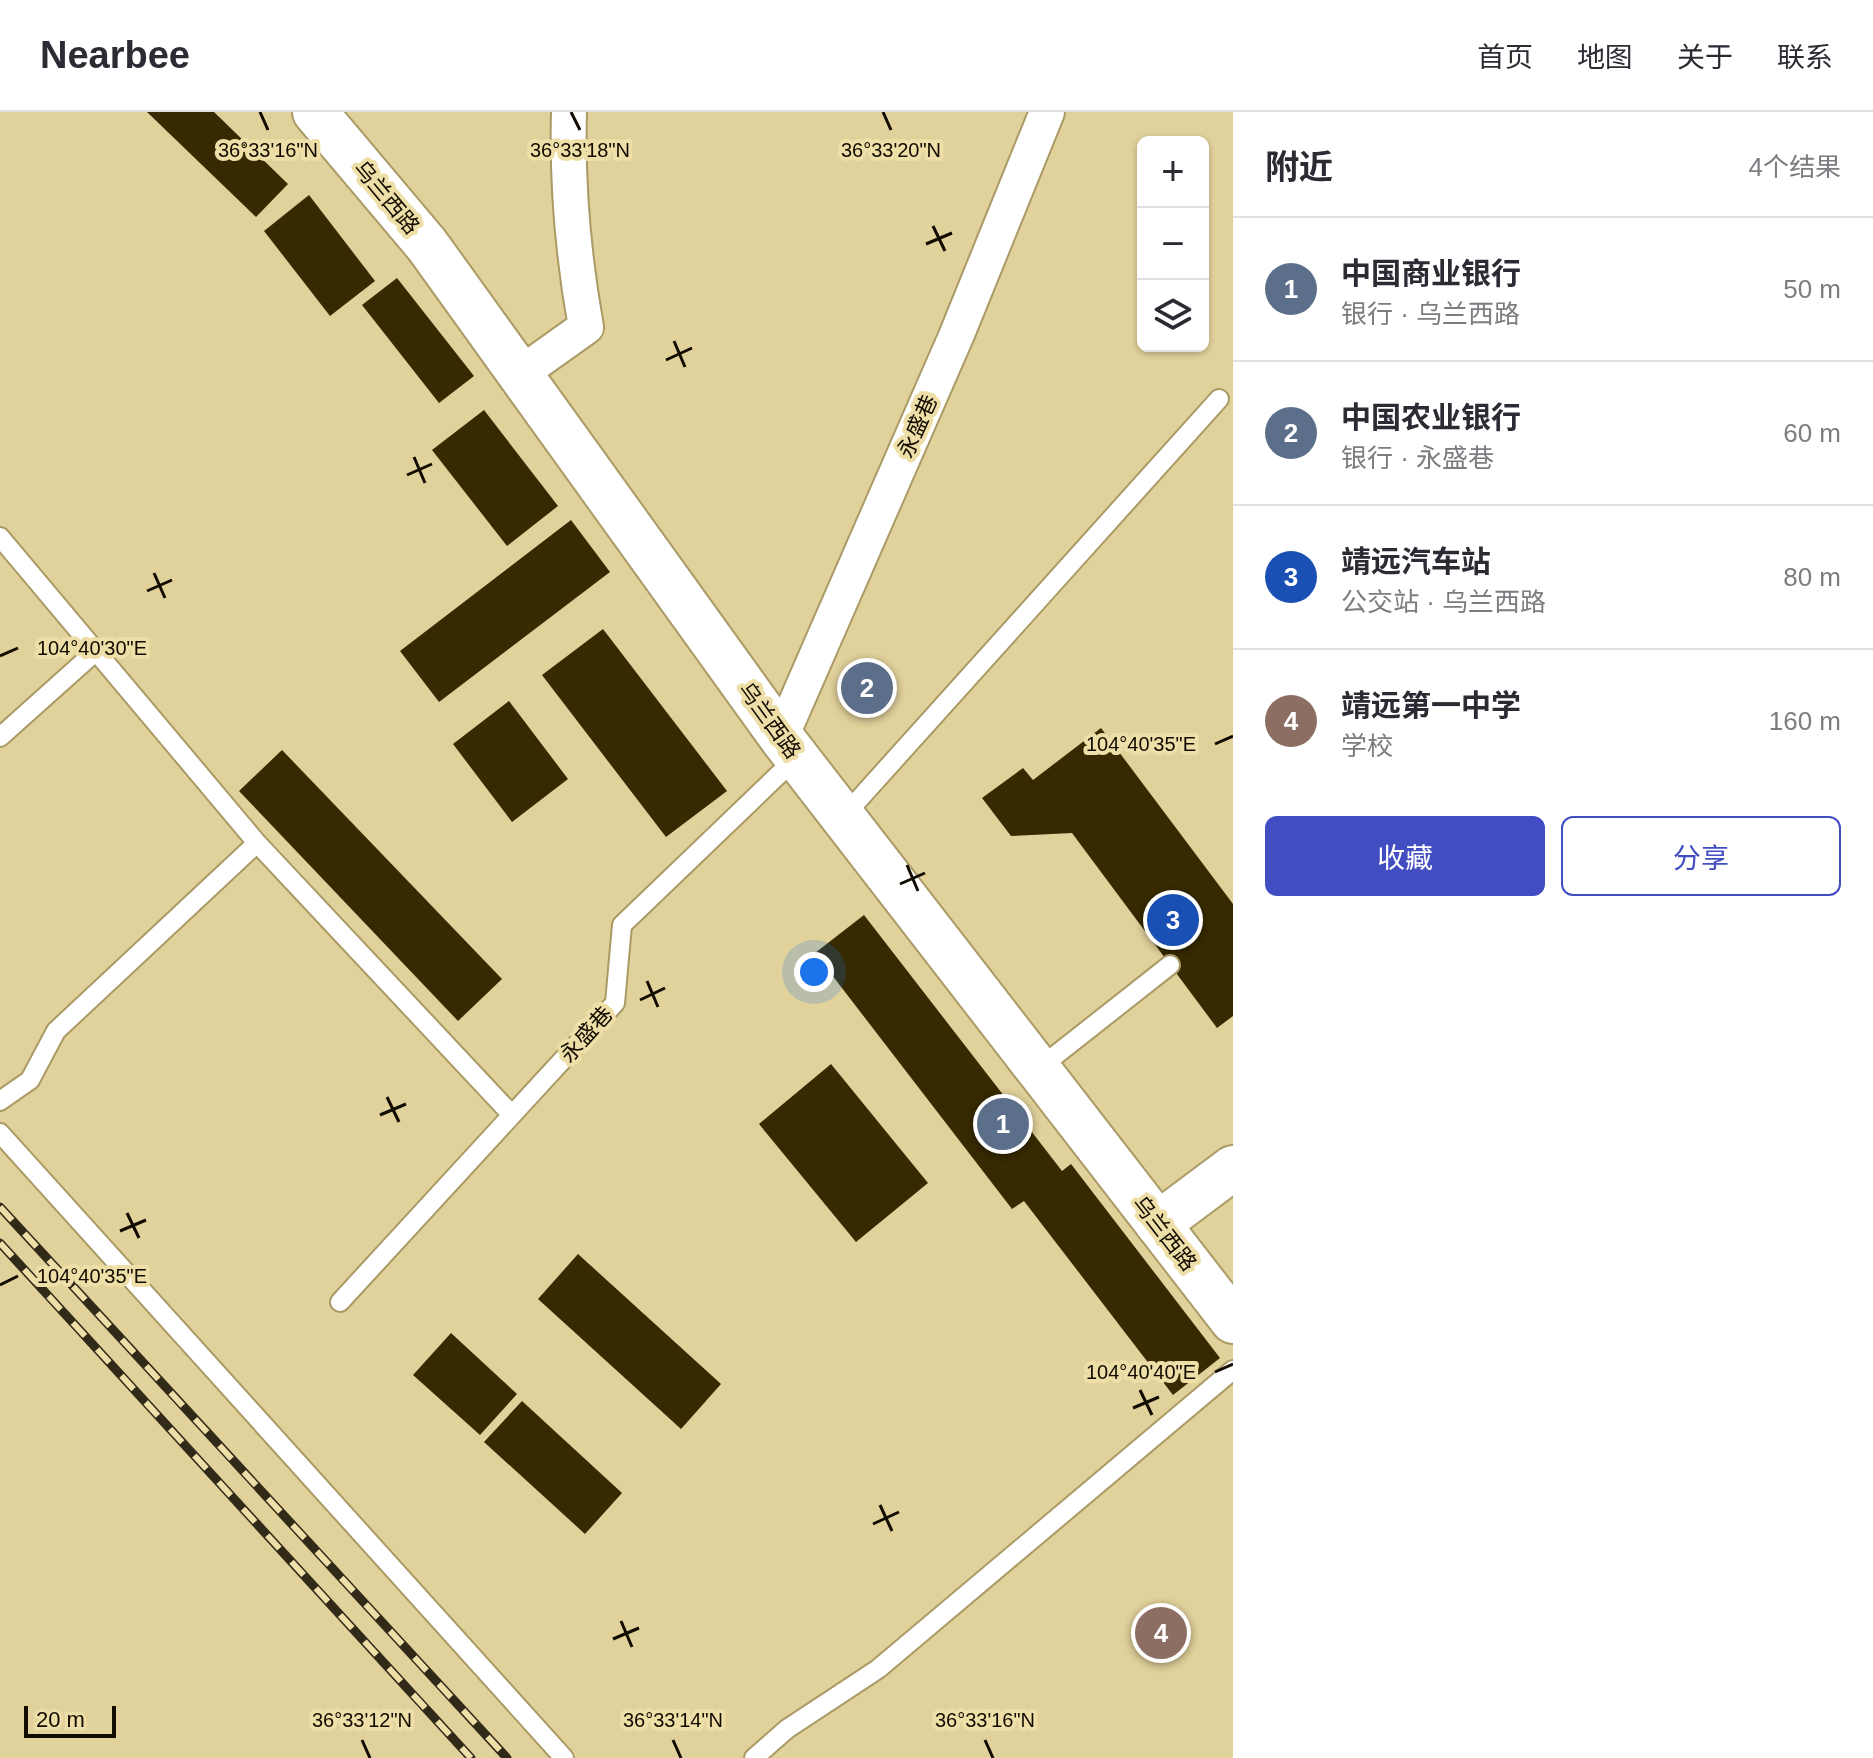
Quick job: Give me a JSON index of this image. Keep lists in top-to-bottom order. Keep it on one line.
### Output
{"streets":{"main road":["乌兰西路"],"street":["永盛巷"]},"crossings":[["乌兰西路","永盛巷"]],"scale_bar":"20 m","page":{"header":"Nearbee","nav":["首页","地图","关于","联系"],"heading":["附近","4个结果"],"map_buttons":["+","−"],"list":[{"mark":"1","name":"中国商业银行","note":"银行 · 乌兰西路","value":"50 m"},{"mark":"2","name":"中国农业银行","note":"银行 · 永盛巷","value":"60 m"},{"mark":"3","name":"靖远汽车站","note":"公交站 · 乌兰西路","value":"80 m"},{"mark":"4","name":"靖远第一中学","note":"学校","value":"160 m"}],"pins":["2","3","1","4"],"buttons":["收藏","分享"],"scale":"20 m"},"coordinates":["36°33'20\"N","36°33'16\"N","36°33'18\"N","104°40'30\"E","104°40'35\"E","104°40'40\"E","36°33'12\"N","36°33'14\"N"]}
